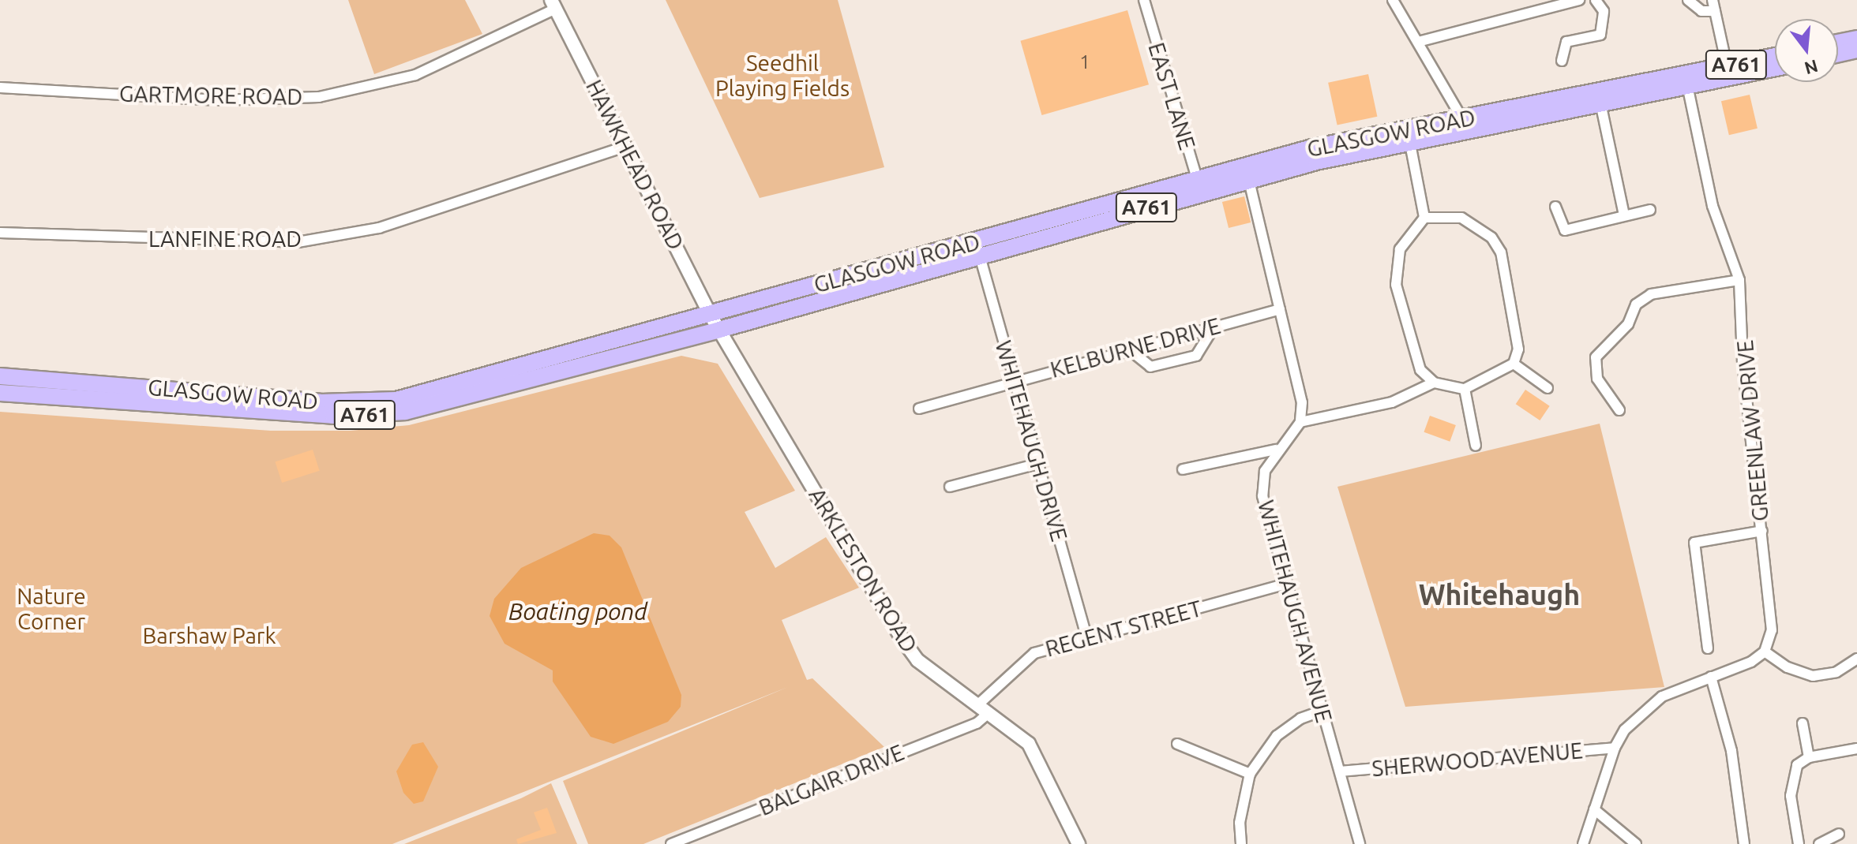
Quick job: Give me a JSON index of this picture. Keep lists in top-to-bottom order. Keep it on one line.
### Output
{"streets":{"main road":["A761","GLASGOW ROAD"],"street":["GARTMORE ROAD","EAST LANE","HAWKHEAD ROAD","LANFINE ROAD","KELBURNE DRIVE","GREENLAW DRIVE","WHITEHAUGH DRIVE","ARKLESTON ROAD","WHITEHAUGH AVENUE","REGENT STREET","SHERWOOD AVENUE","BALGAIR DRIVE"]},"crossings":[["GARTMORE ROAD","HAWKHEAD ROAD"],["EAST LANE","GLASGOW ROAD"],["GLASGOW ROAD","HAWKHEAD ROAD"],["GLASGOW ROAD","GREENLAW DRIVE"],["GLASGOW ROAD","WHITEHAUGH DRIVE"],["GLASGOW ROAD","ARKLESTON ROAD"],["HAWKHEAD ROAD","LANFINE ROAD"],["HAWKHEAD ROAD","ARKLESTON ROAD"],["KELBURNE DRIVE","WHITEHAUGH DRIVE"],["WHITEHAUGH DRIVE","REGENT STREET"],["ARKLESTON ROAD","REGENT STREET"],["ARKLESTON ROAD","BALGAIR DRIVE"],["WHITEHAUGH AVENUE","REGENT STREET"],["WHITEHAUGH AVENUE","SHERWOOD AVENUE"]],"districts":["Whitehaugh"],"water":["Boating pond"],"parks":["Seedhil Playing Fields","Nature Corner","Barshaw Park"],"house_numbers":["1"],"north":"bottom"}
